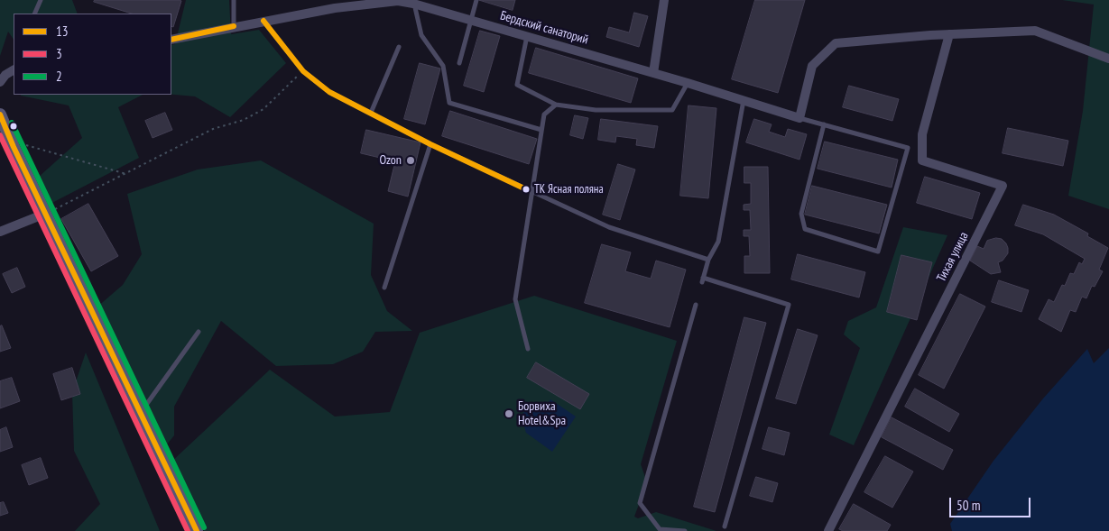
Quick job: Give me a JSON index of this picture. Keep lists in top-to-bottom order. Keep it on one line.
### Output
{"streets":{"street":["Бердский санаторий","Тихая улица"]},"places":["Ozon","ТК Ясная поляна","Борвиха Hotel&Spa"],"lines":["transit line 13","transit line 2","transit line 3"],"legend":["13","3","2"],"scale_bar":"50 m"}
